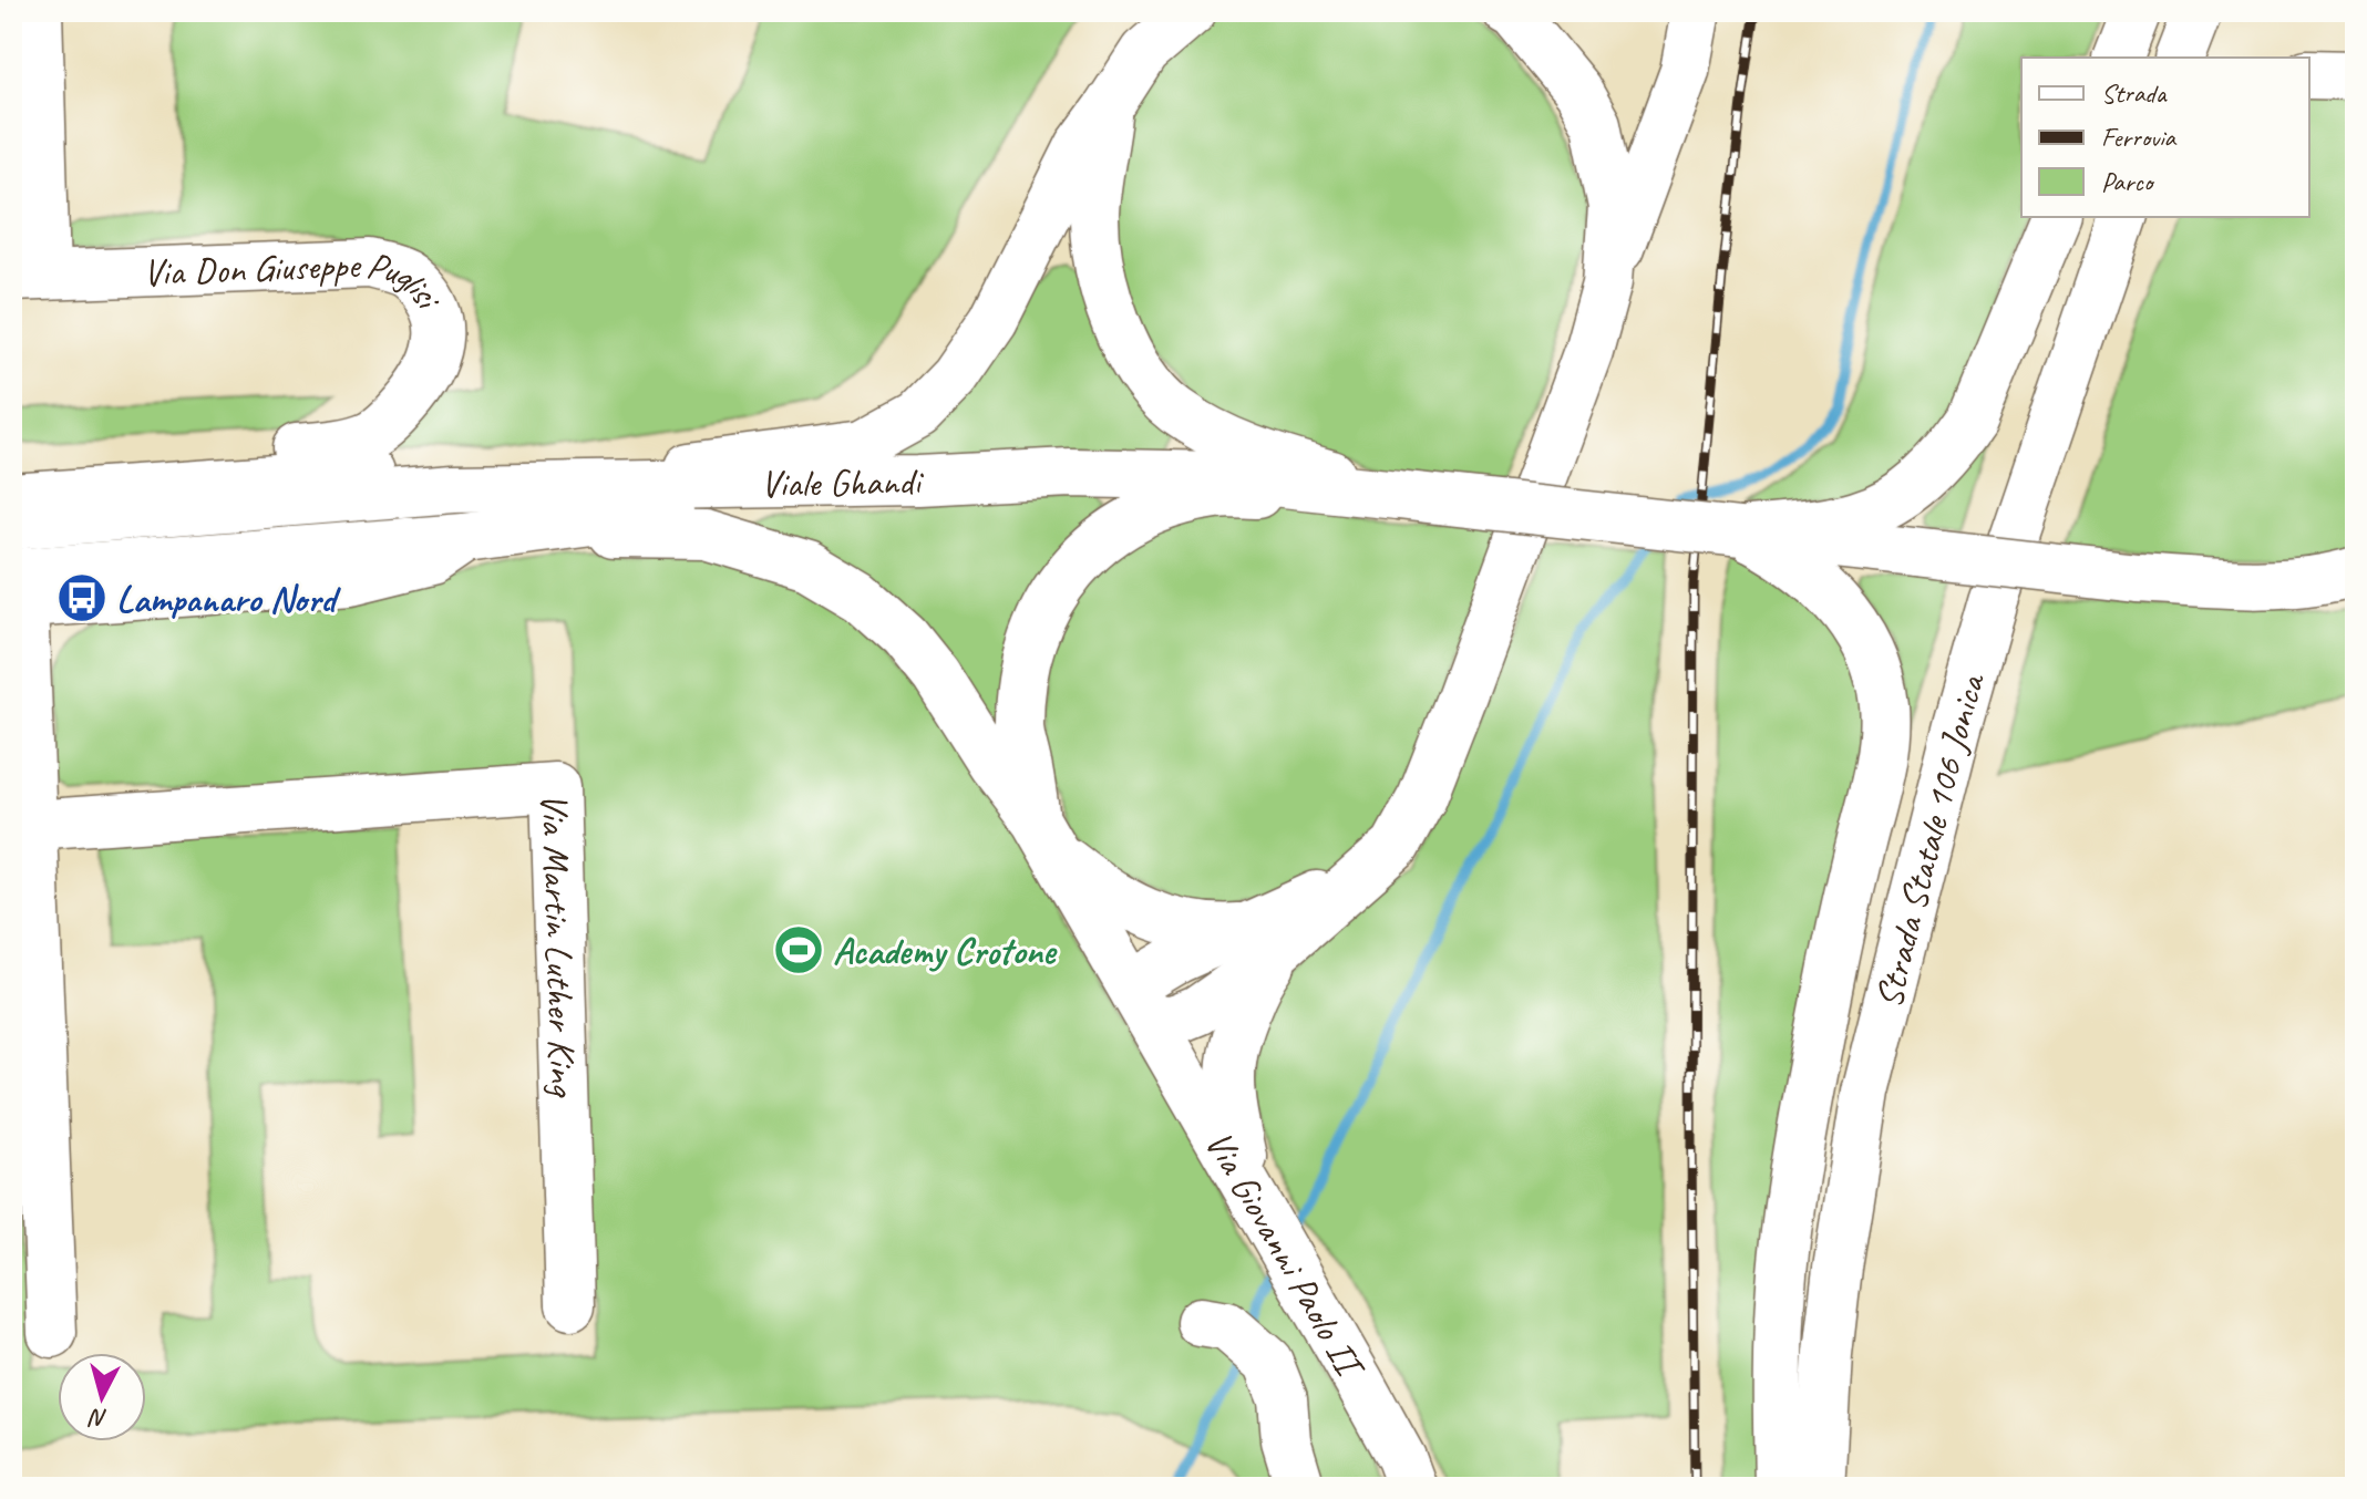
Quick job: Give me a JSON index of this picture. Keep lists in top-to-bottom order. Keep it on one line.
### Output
{"streets":{"main road":["Via Don Giuseppe Puglisi","Viale Ghandi","Strada Statale 106 Jonica","Via Martin Luther King","Via Giovanni Paolo II"]},"places":{"bus stop":["Lampanaro Nord"],"sports":["Academy Crotone"]},"legend":["Strada","Ferrovia","Parco"],"north":"bottom"}
